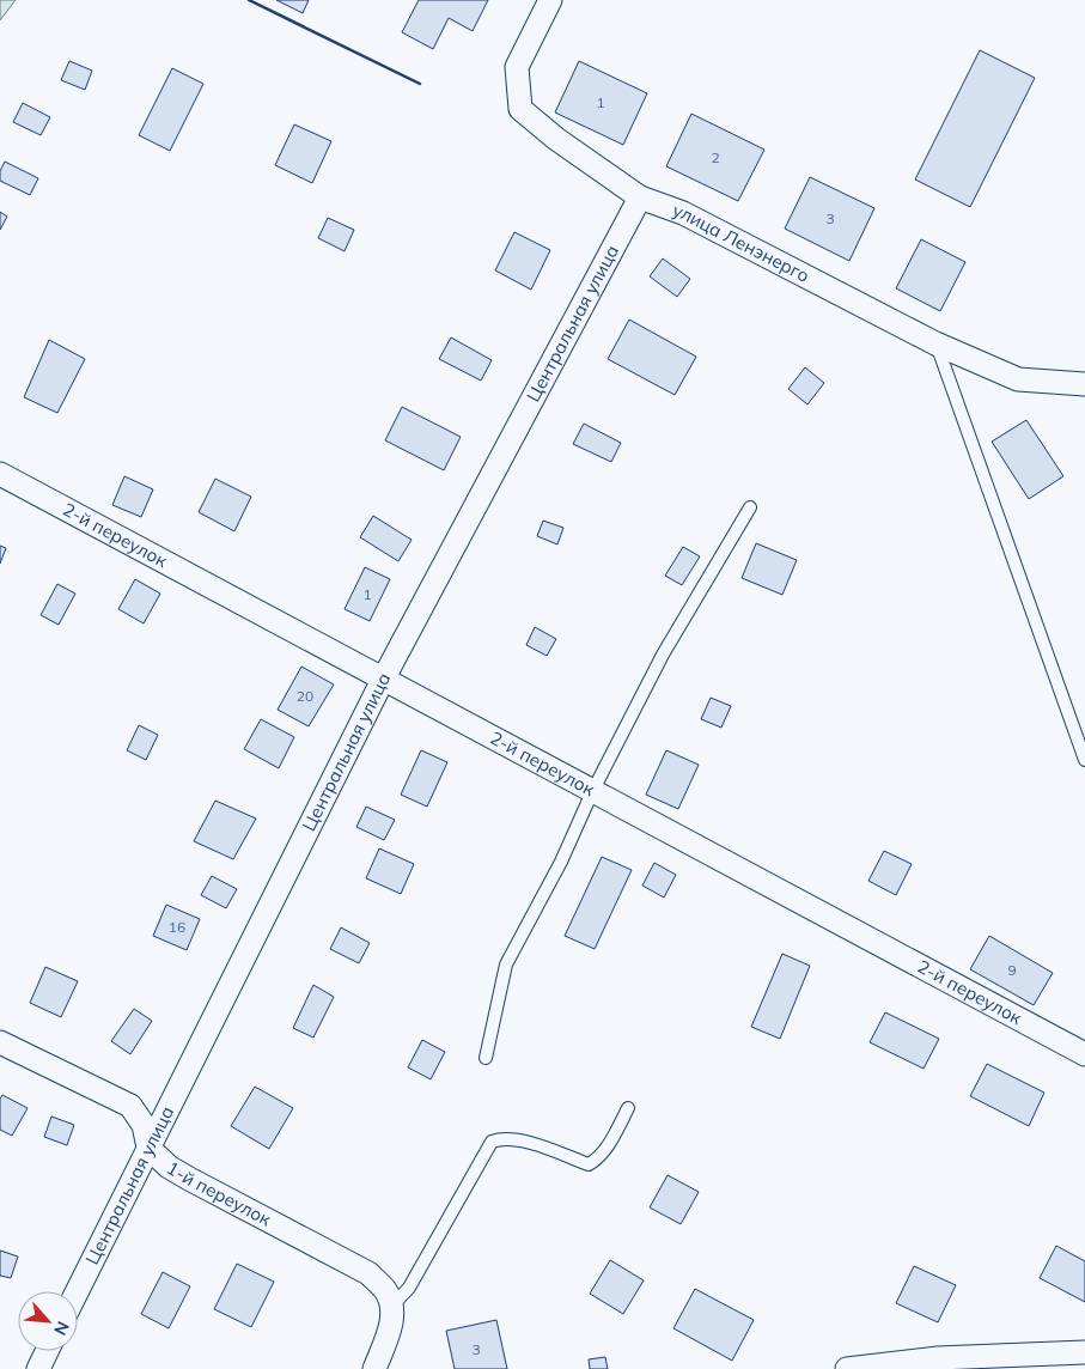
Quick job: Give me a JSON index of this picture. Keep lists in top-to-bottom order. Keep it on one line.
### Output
{"streets":{"street":["улица Ленэнерго","Центральная улица","2-й переулок","1-й переулок"]},"crossings":[["улица Ленэнерго","Центральная улица"],["Центральная улица","2-й переулок"],["Центральная улица","1-й переулок"]],"house_numbers":["1","2","3","1","20","16","9","3"],"north":"bottom right"}
